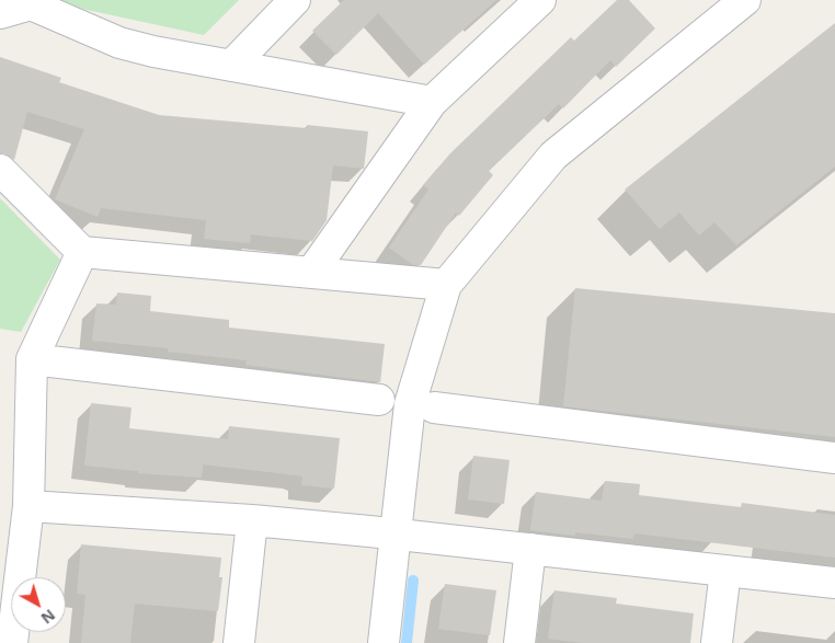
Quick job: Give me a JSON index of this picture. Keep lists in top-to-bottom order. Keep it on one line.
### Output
{"north":"bottom right"}
